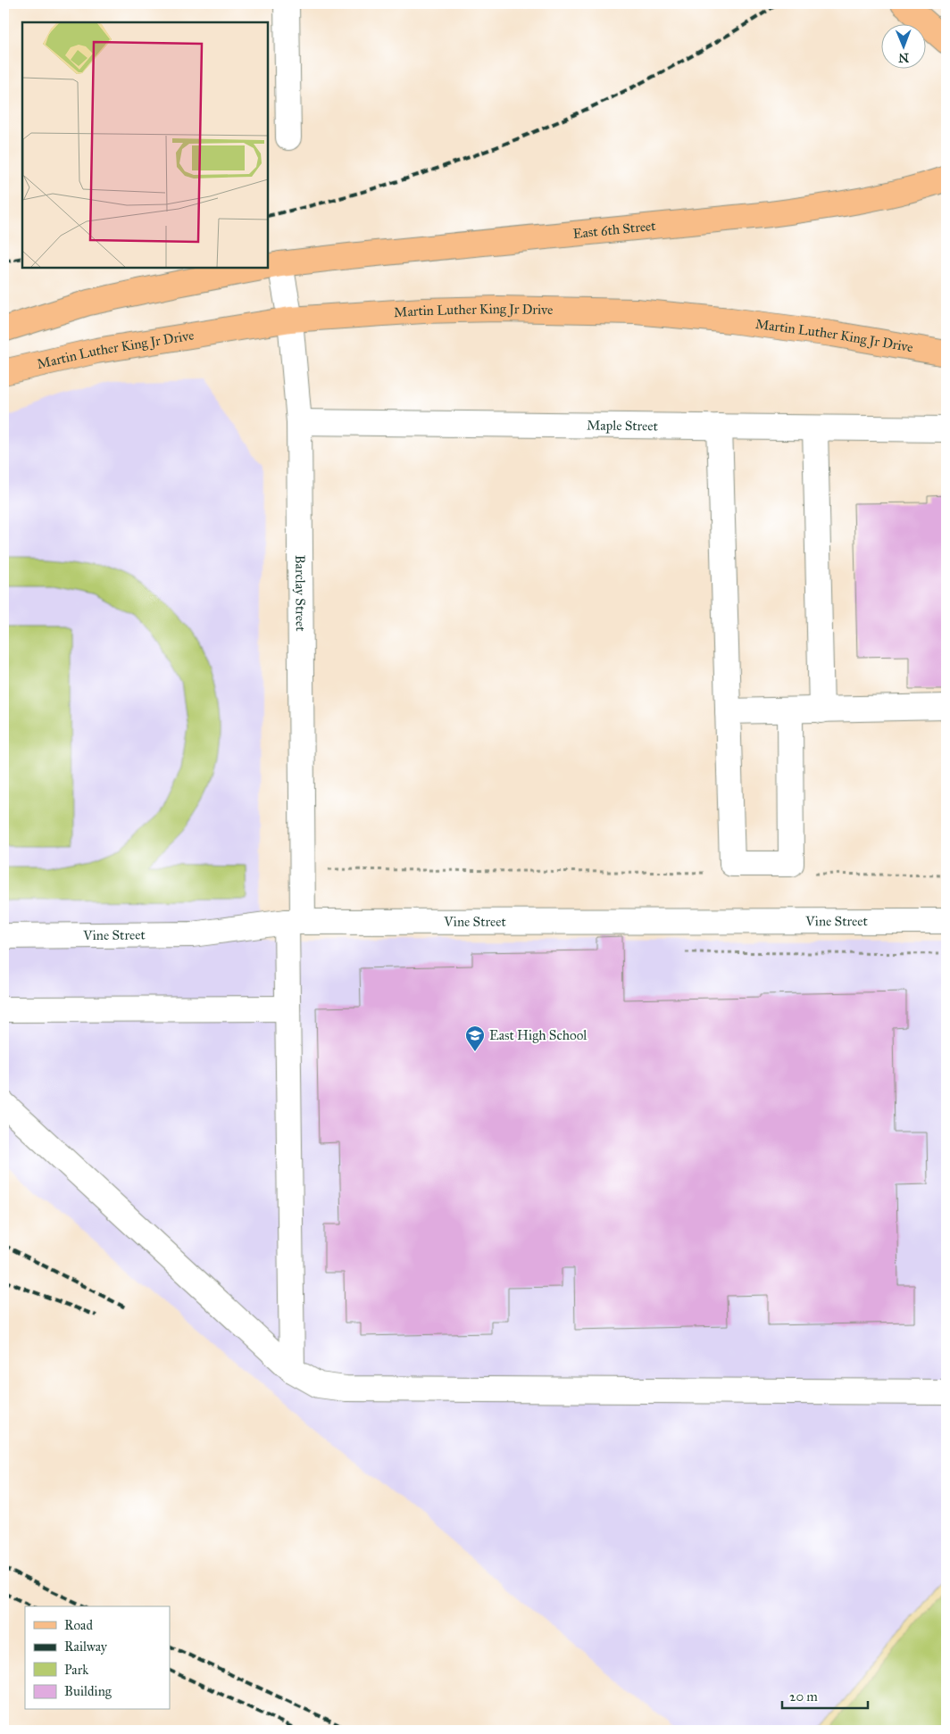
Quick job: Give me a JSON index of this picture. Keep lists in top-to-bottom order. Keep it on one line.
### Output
{"streets":{"main road":["East 6th Street","Martin Luther King Jr Drive"],"street":["Maple Street","Barclay Street","Vine Street"]},"crossings":[["East 6th Street","Barclay Street"],["Martin Luther King Jr Drive","Barclay Street"],["Maple Street","Barclay Street"],["Barclay Street","Vine Street"]],"places":{"school or university":["East High School"]},"legend":["Road","Railway","Park","Building"],"scale_bar":"20 m","north":"bottom"}
